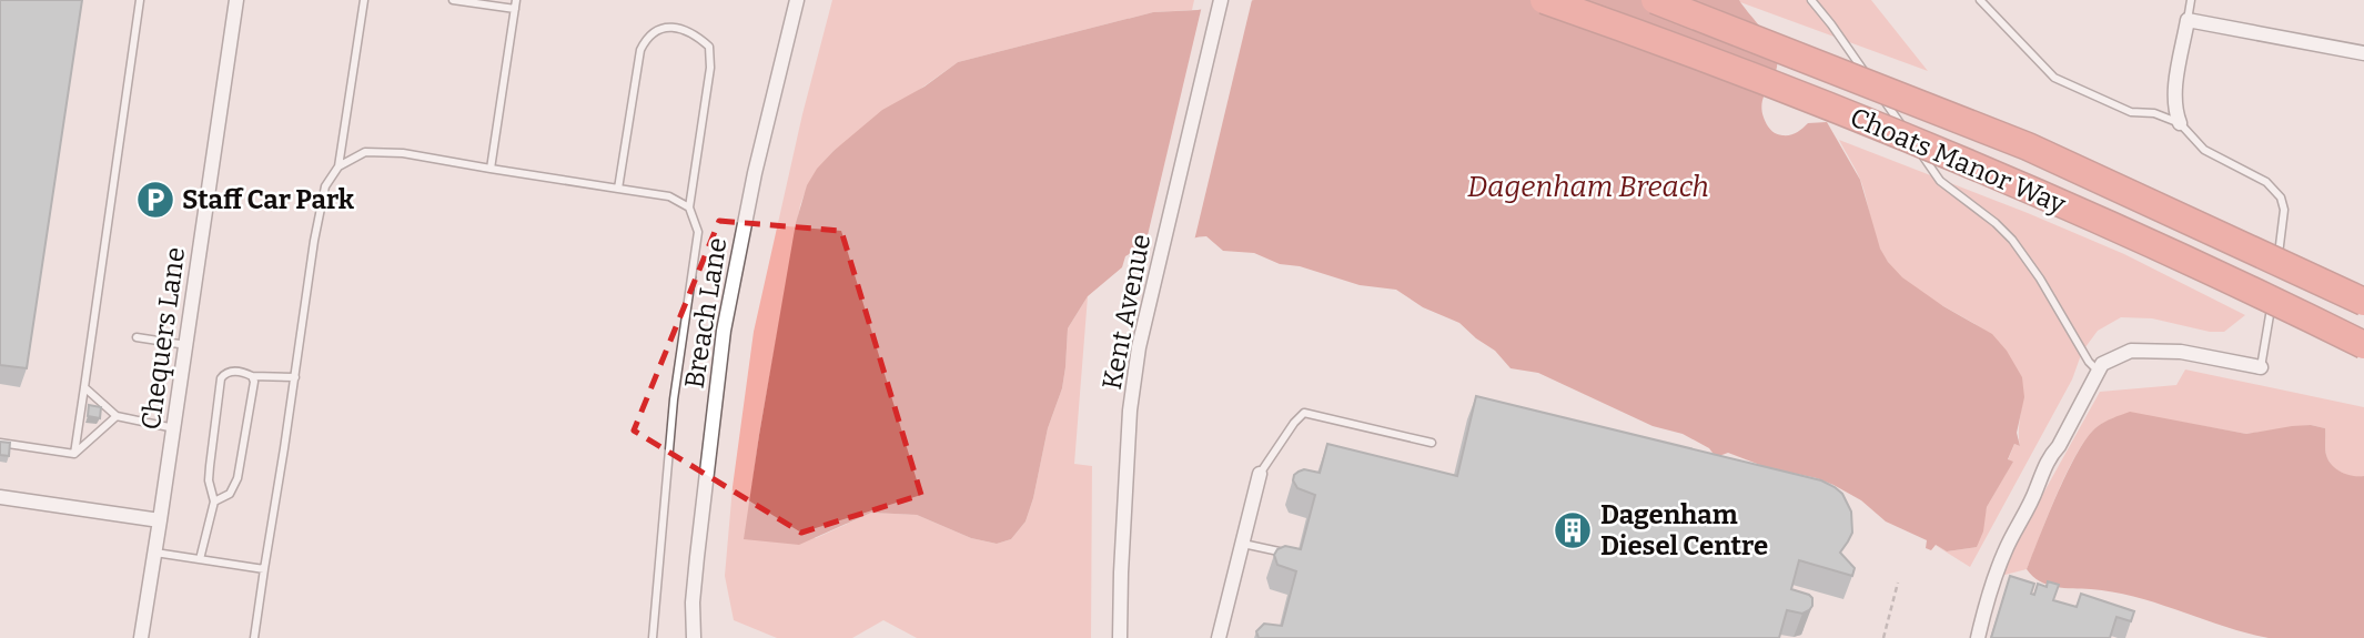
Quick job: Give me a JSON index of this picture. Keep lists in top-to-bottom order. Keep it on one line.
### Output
{"streets":{"highway":["Choats Manor Way"],"street":["Kent Avenue","Breach Lane","Chequers Lane"]},"water":["Dagenham Breach"],"places":{"parking":["Staff Car Park"],"building":["Dagenham Diesel Centre"]}}
